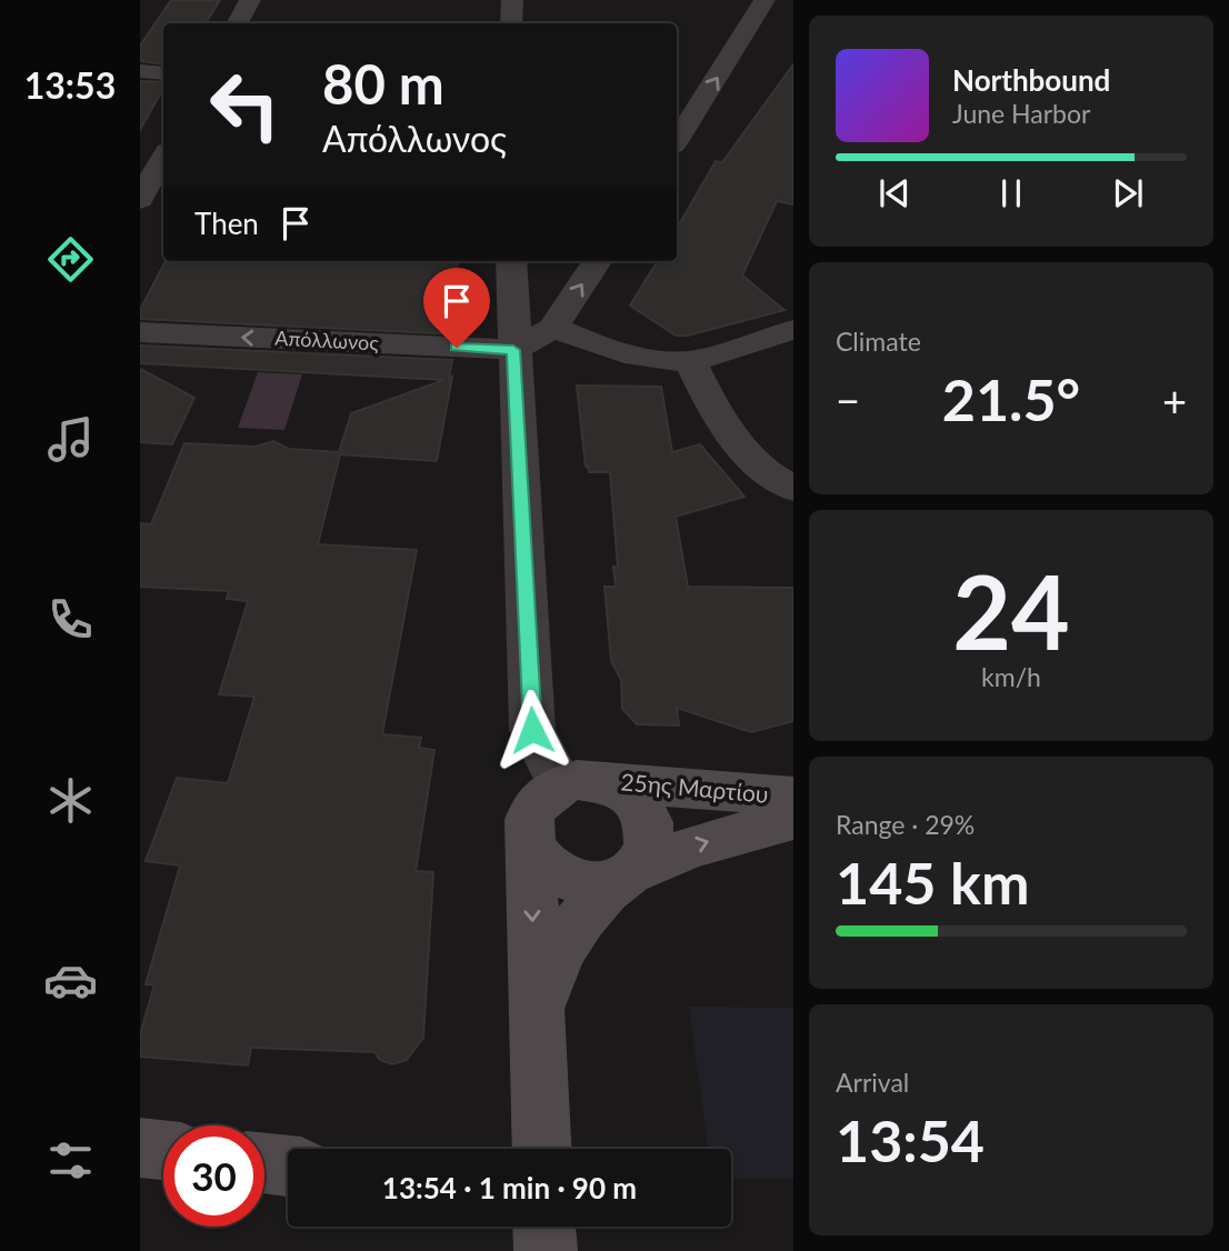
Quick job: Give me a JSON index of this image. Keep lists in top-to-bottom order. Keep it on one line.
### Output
{"streets":{"main road":["25ης Μαρτίου"],"street":["Απόλλωνος"]},"one_way":["Απόλλωνος"],"page":{"tabs":"13:53","turn":["80 m","Απόλλωνος"],"song":["Northbound","June Harbor"],"then":"Then","tile":["Climate",["24","km/h"],["Range · 29%","145 km"],["Arrival","13:54"]],"heat":["−","21.5°","+"],"limit":"30","trip":"13:54 · 1 min · 90 m"}}
